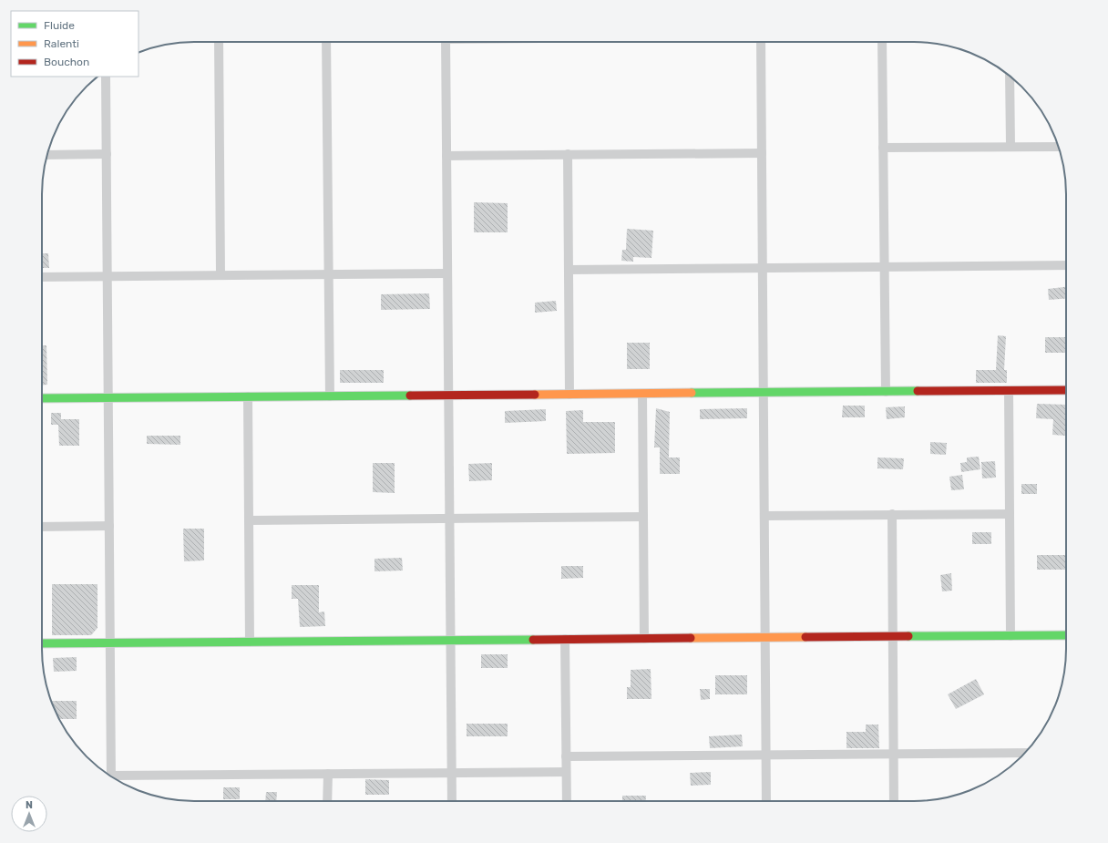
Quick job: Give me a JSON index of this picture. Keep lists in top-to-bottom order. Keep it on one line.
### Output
{"legend":["Fluide","Ralenti","Bouchon"],"north":"top"}
